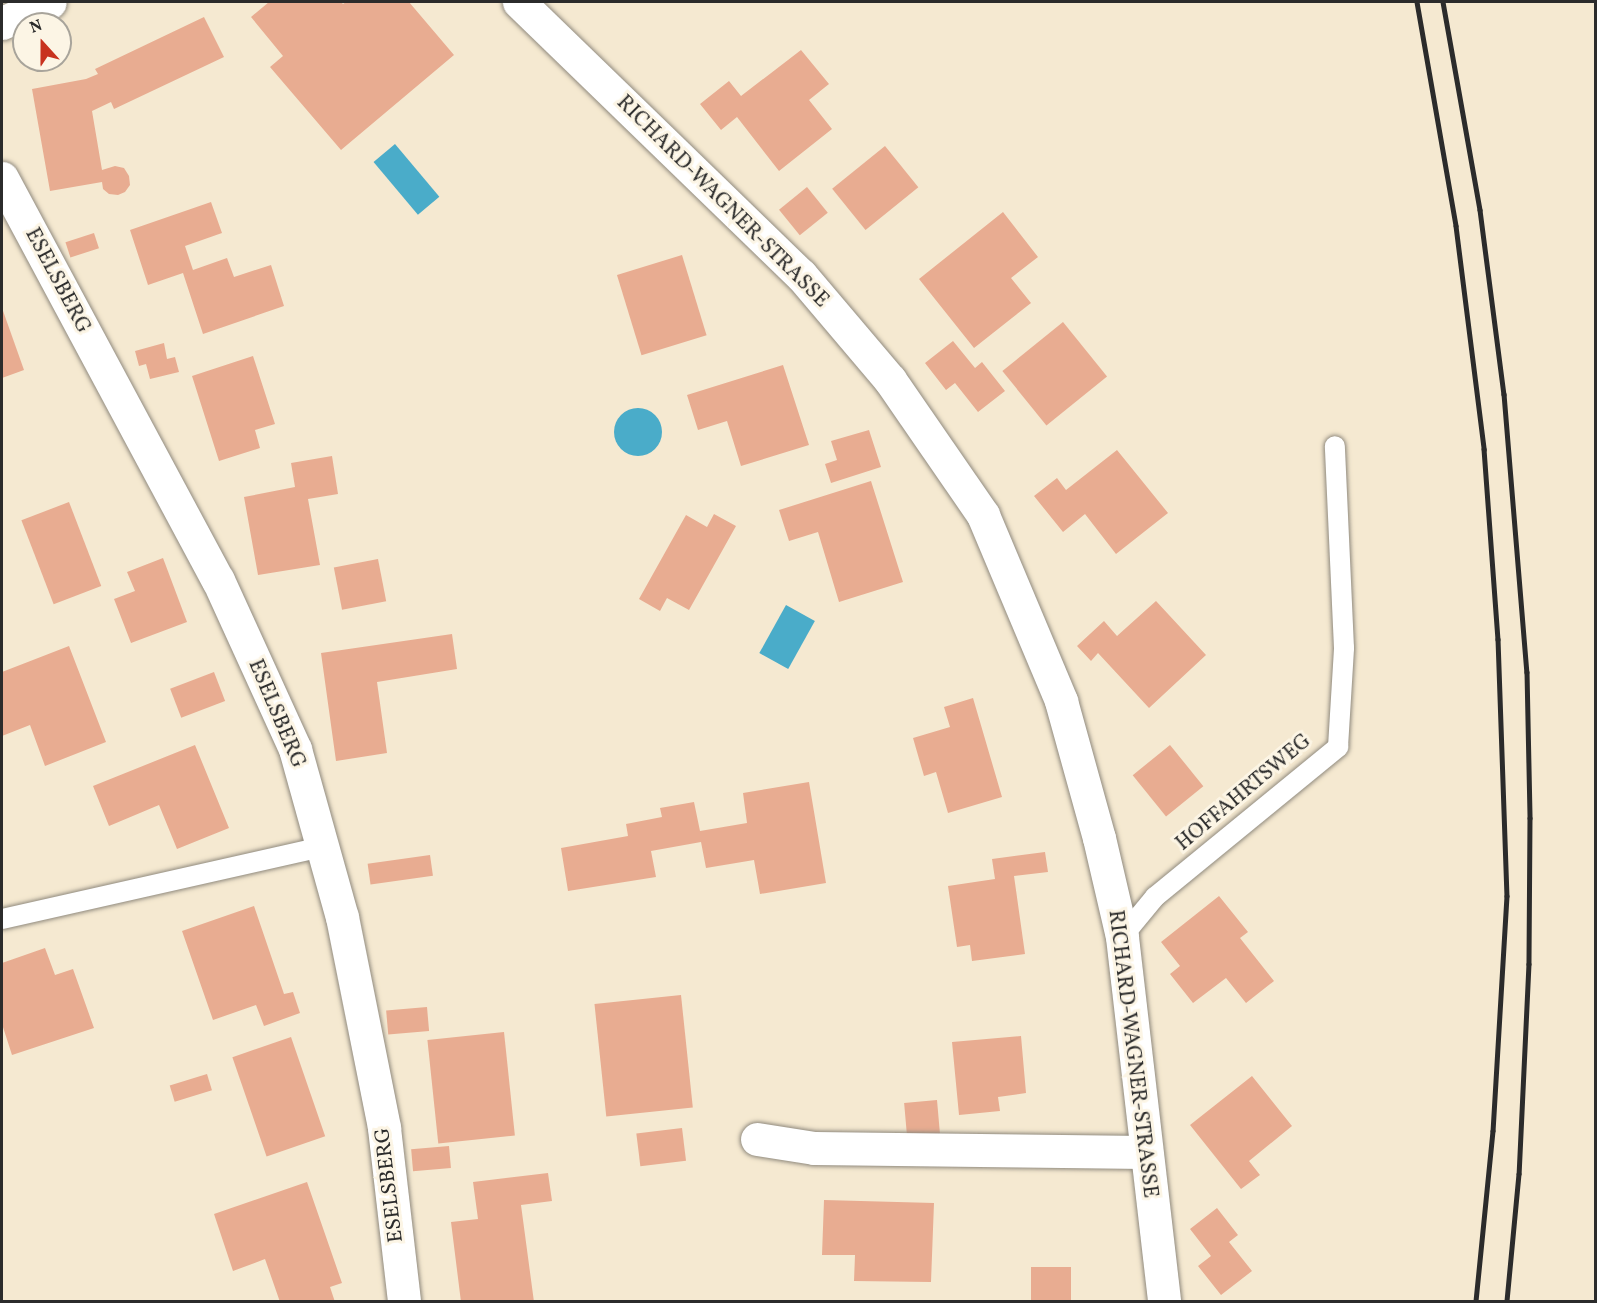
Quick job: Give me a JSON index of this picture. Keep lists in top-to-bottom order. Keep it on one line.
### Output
{"streets":{"street":["RICHARD-WAGNER-STRASSE","ESELSBERG"],"lane":["HOFFAHRTSWEG"]},"crossings":[["RICHARD-WAGNER-STRASSE","HOFFAHRTSWEG"]],"north":"top"}
